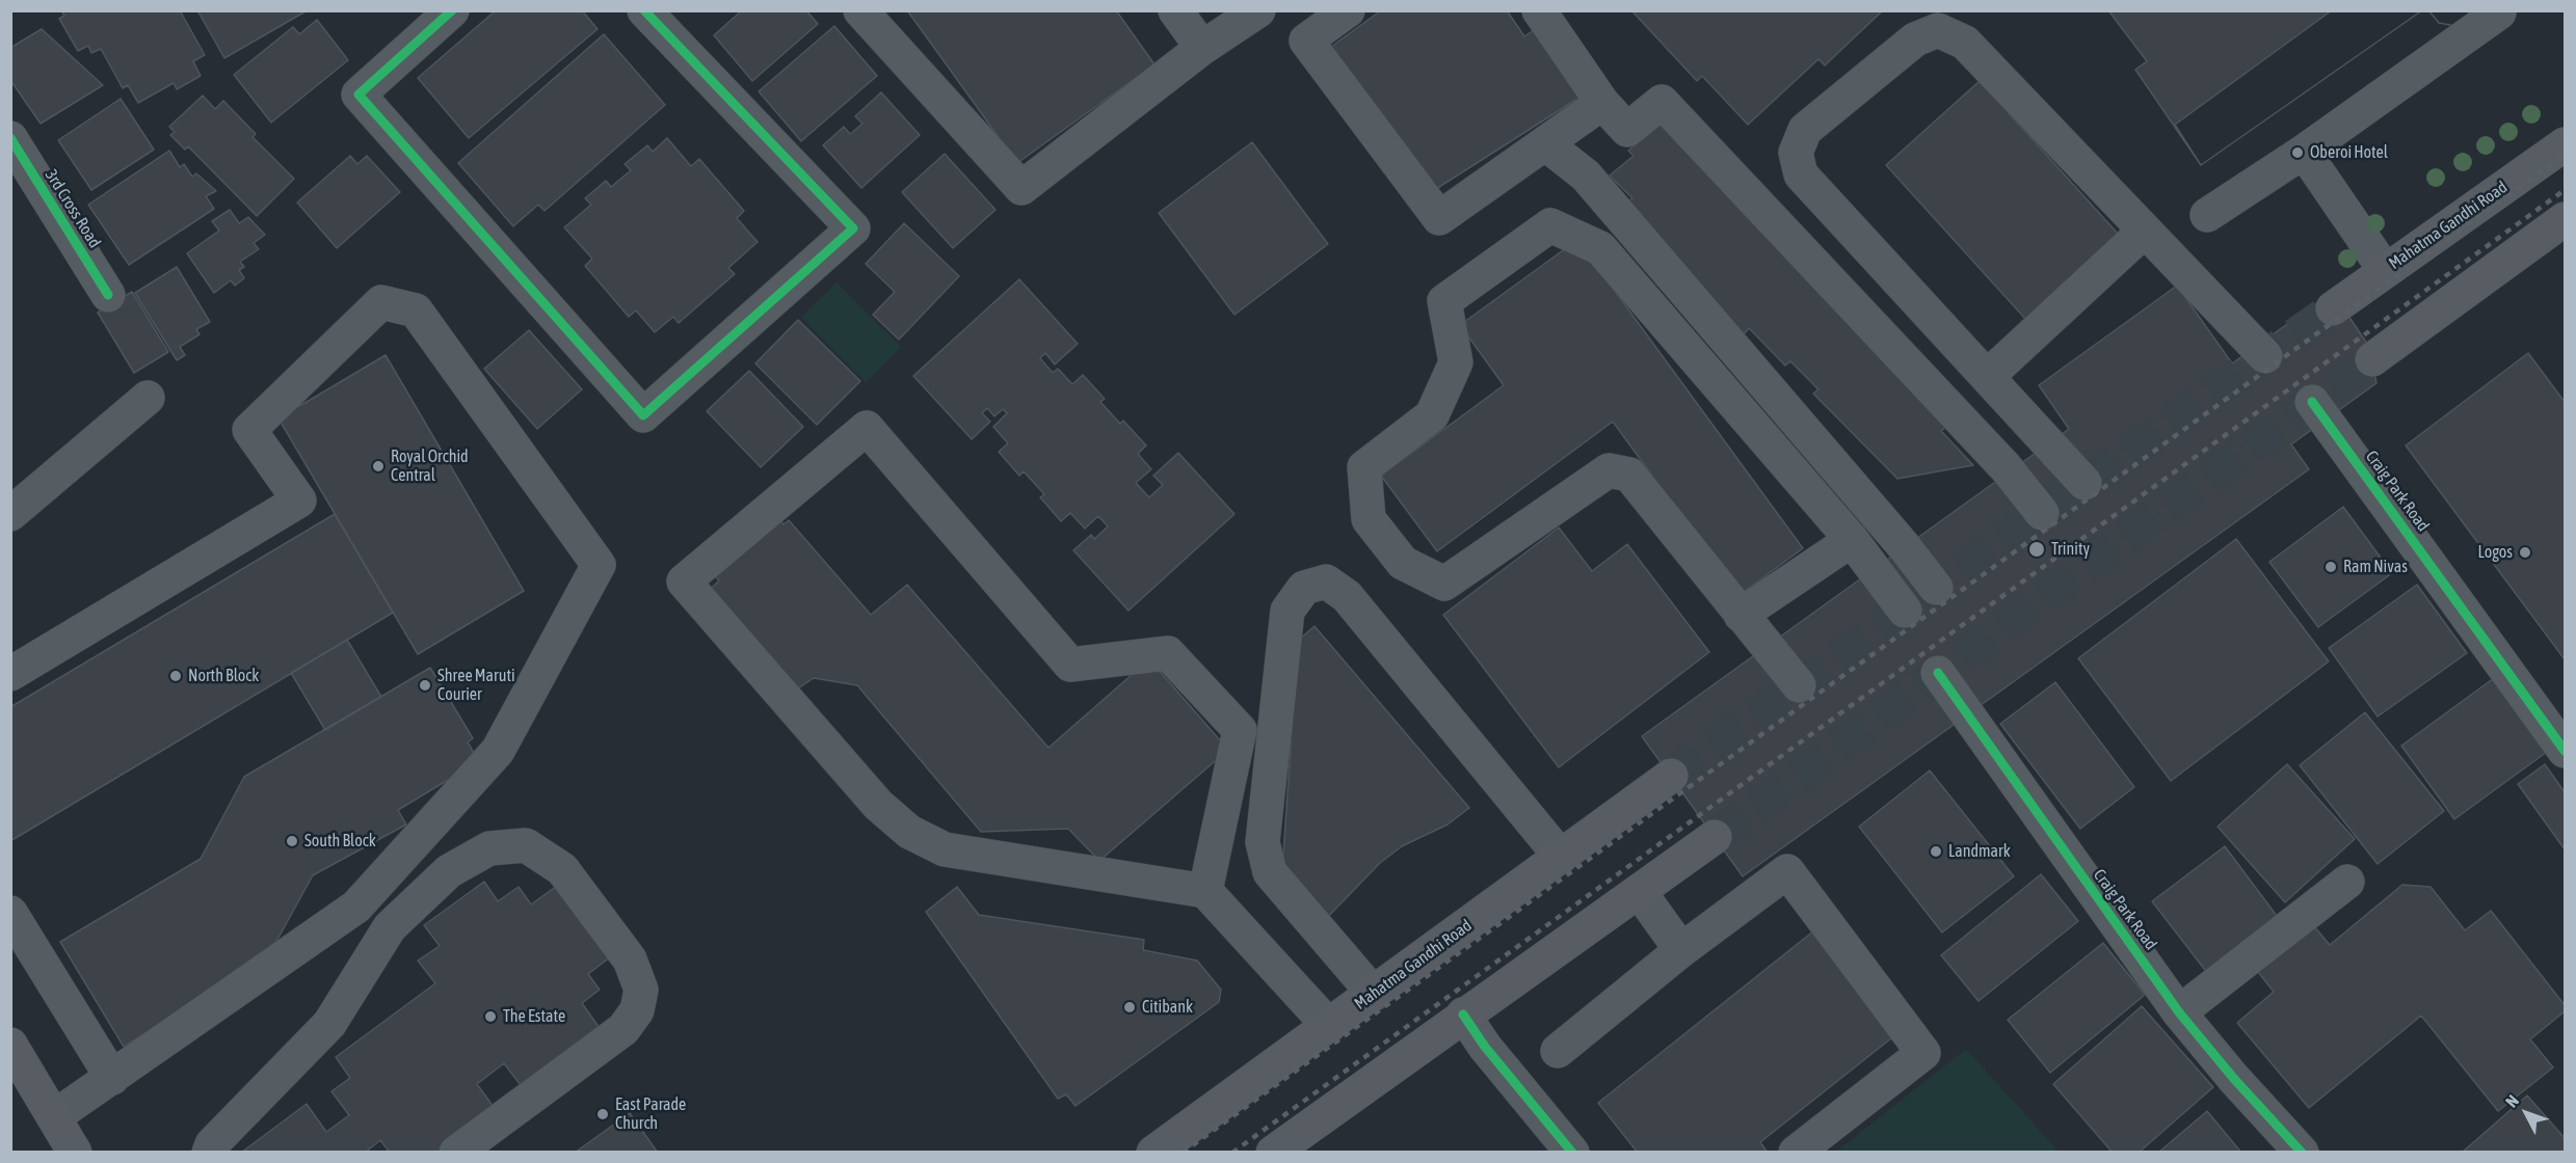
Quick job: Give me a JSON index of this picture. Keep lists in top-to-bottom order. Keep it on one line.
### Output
{"streets":{"main road":["Mahatma Gandhi Road"],"street":["3rd Cross Road","Craig Park Road"]},"places":["Oberoi Hotel","Royal Orchid Central","Trinity","Logos","Ram Nivas","North Block","Shree Maruti Courier","South Block","Landmark","Citibank","The Estate","East Parade Church"],"north":"top left"}
